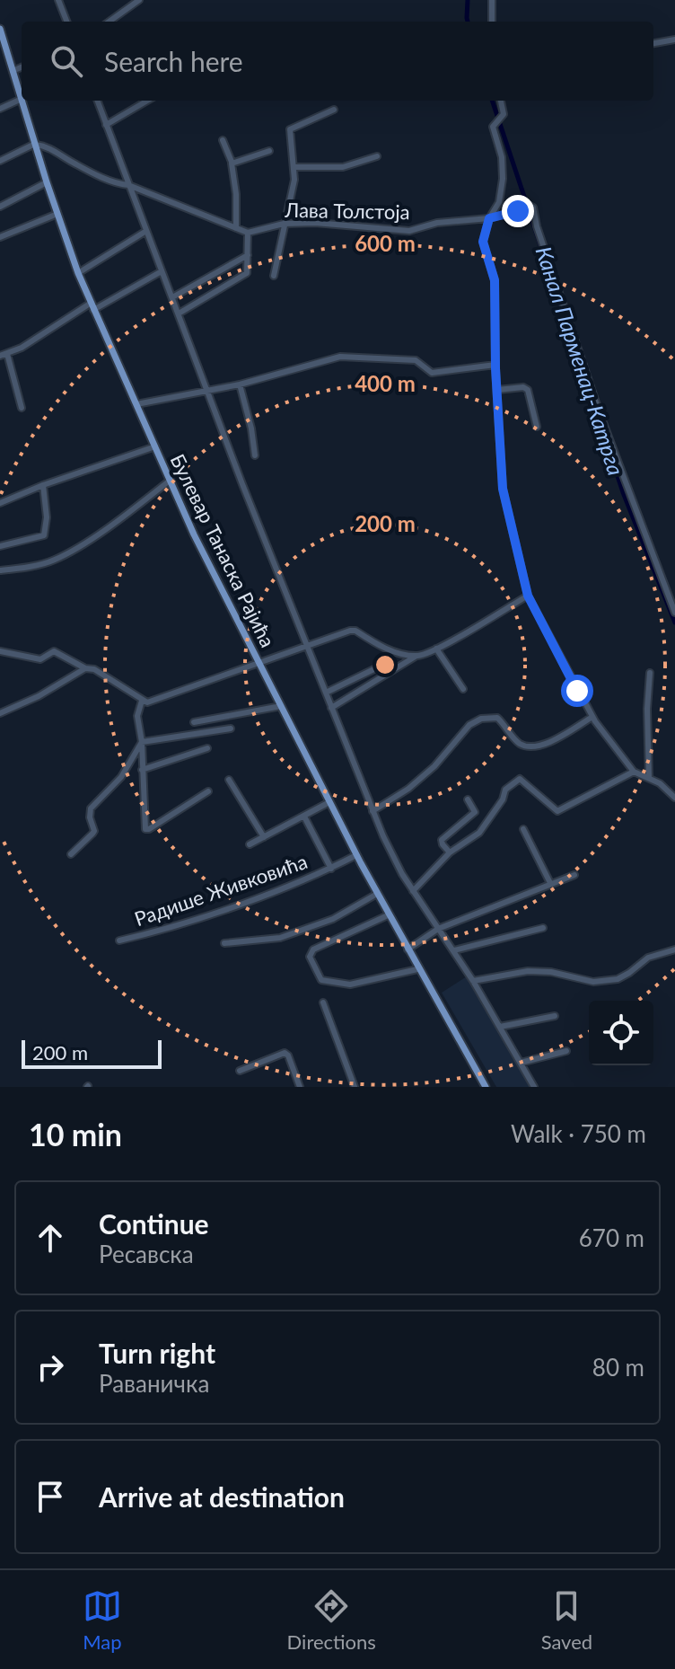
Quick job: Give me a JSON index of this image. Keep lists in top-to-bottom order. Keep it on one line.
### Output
{"streets":{"main road":["Булевар Танаска Рајића"],"street":["Лава Толстоја","Радише Живковића"]},"crossings":[["Булевар Танаска Рајића","Радише Живковића"]],"water":["Канал Парменац-Катрга"],"scale_bar":"200 m","page":{"search":"Search here","scale":"200 m","heading":["10 min","Walk · 750 m"],"list":[["Continue","Ресавска","670 m"],["Turn right","Раваничка","80 m"],"Arrive at destination"],"nav":["Map","Directions","Saved"]},"rings":["600 m","400 m","200 m"]}
